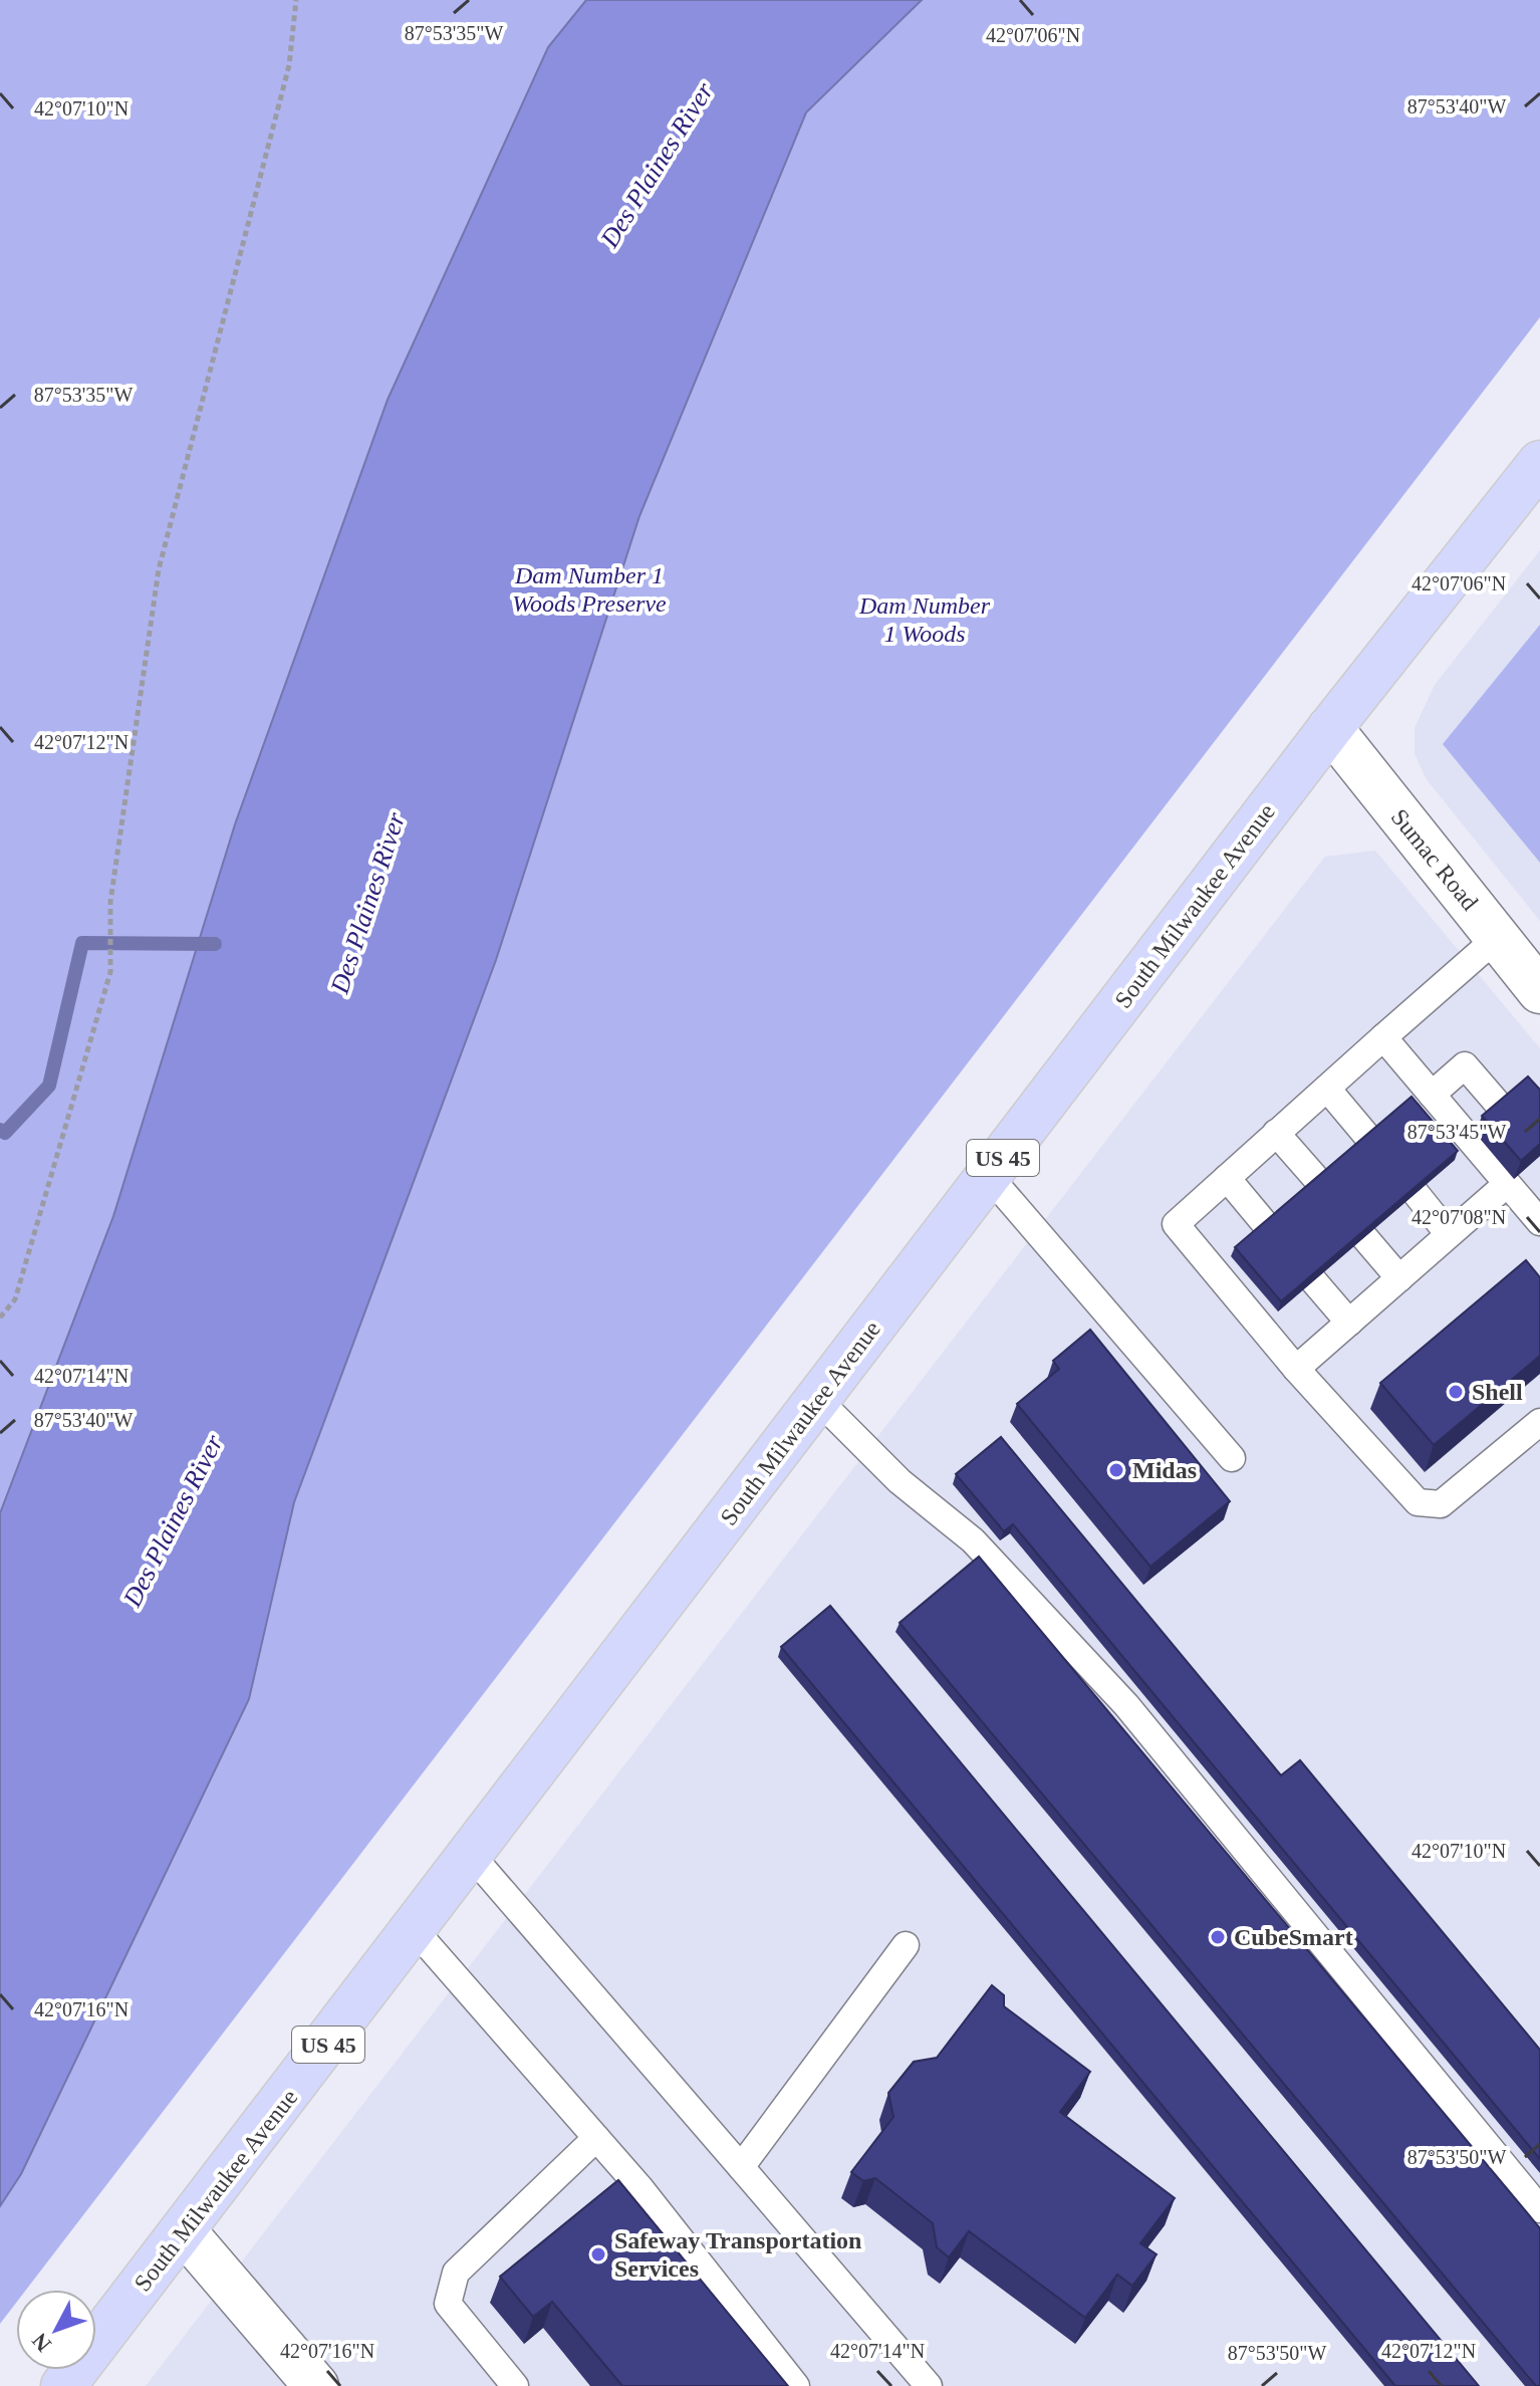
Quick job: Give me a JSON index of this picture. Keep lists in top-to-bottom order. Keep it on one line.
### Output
{"streets":{"main road":["South Milwaukee Avenue","US 45"],"street":["Sumac Road"]},"crossings":[["Sumac Road","South Milwaukee Avenue"]],"water":["Des Plaines River"],"parks":["Dam Number 1 Woods Preserve","Dam Number 1 Woods"],"places":["Shell","Midas","CubeSmart","Safeway Transportation Services"],"north":"bottom left","coordinates":["87°53'35\"W","42°07'06\"N","87°53'40\"W","42°07'10\"N","42°07'12\"N","87°53'45\"W","42°07'08\"N","42°07'14\"N","42°07'16\"N","87°53'50\"W"]}
